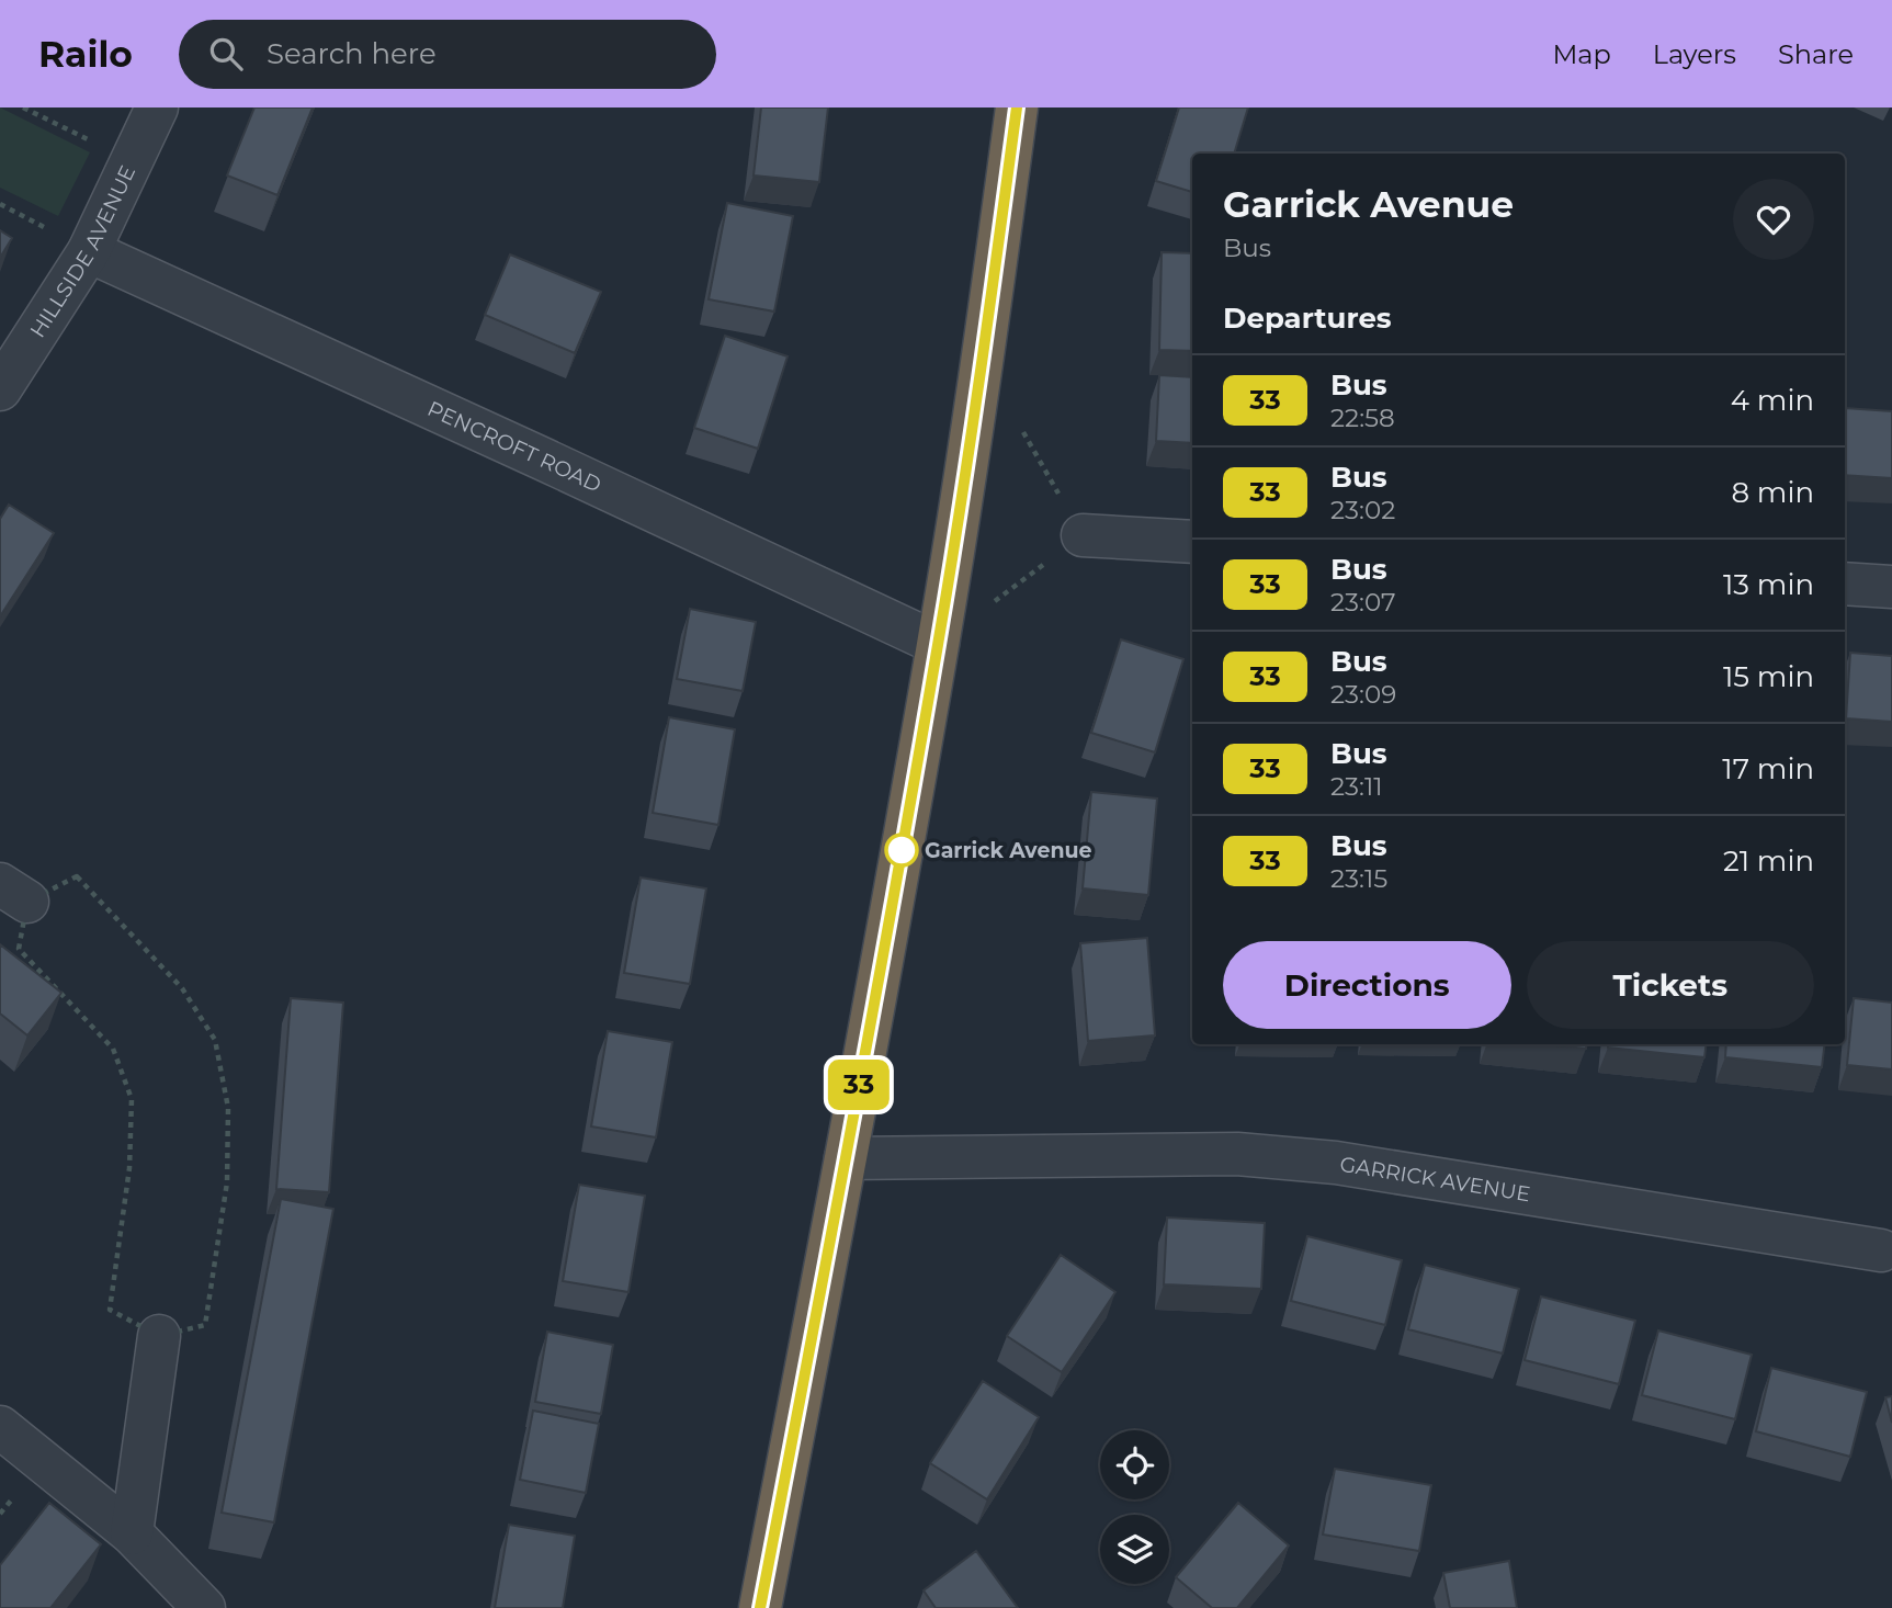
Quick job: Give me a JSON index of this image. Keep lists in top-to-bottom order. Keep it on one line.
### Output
{"streets":{"street":["HILLSIDE AVENUE","PENCROFT ROAD","GARRICK AVENUE"]},"crossings":[["HILLSIDE AVENUE","PENCROFT ROAD"]],"places":["Garrick Avenue"],"lines":["bus line 33"],"page":{"header":"Railo","search":"Search here","nav":["Map","Layers","Share"],"on_map":"33","heading":[["Garrick Avenue","Bus"],"Departures"],"list":[{"mark":"33","name":"Bus","note":"22:58","value":"4 min"},{"mark":"33","name":"Bus","note":"23:02","value":"8 min"},{"mark":"33","name":"Bus","note":"23:07","value":"13 min"},{"mark":"33","name":"Bus","note":"23:09","value":"15 min"},{"mark":"33","name":"Bus","note":"23:11","value":"17 min"},{"mark":"33","name":"Bus","note":"23:15","value":"21 min"}],"buttons":["Directions","Tickets"]}}
